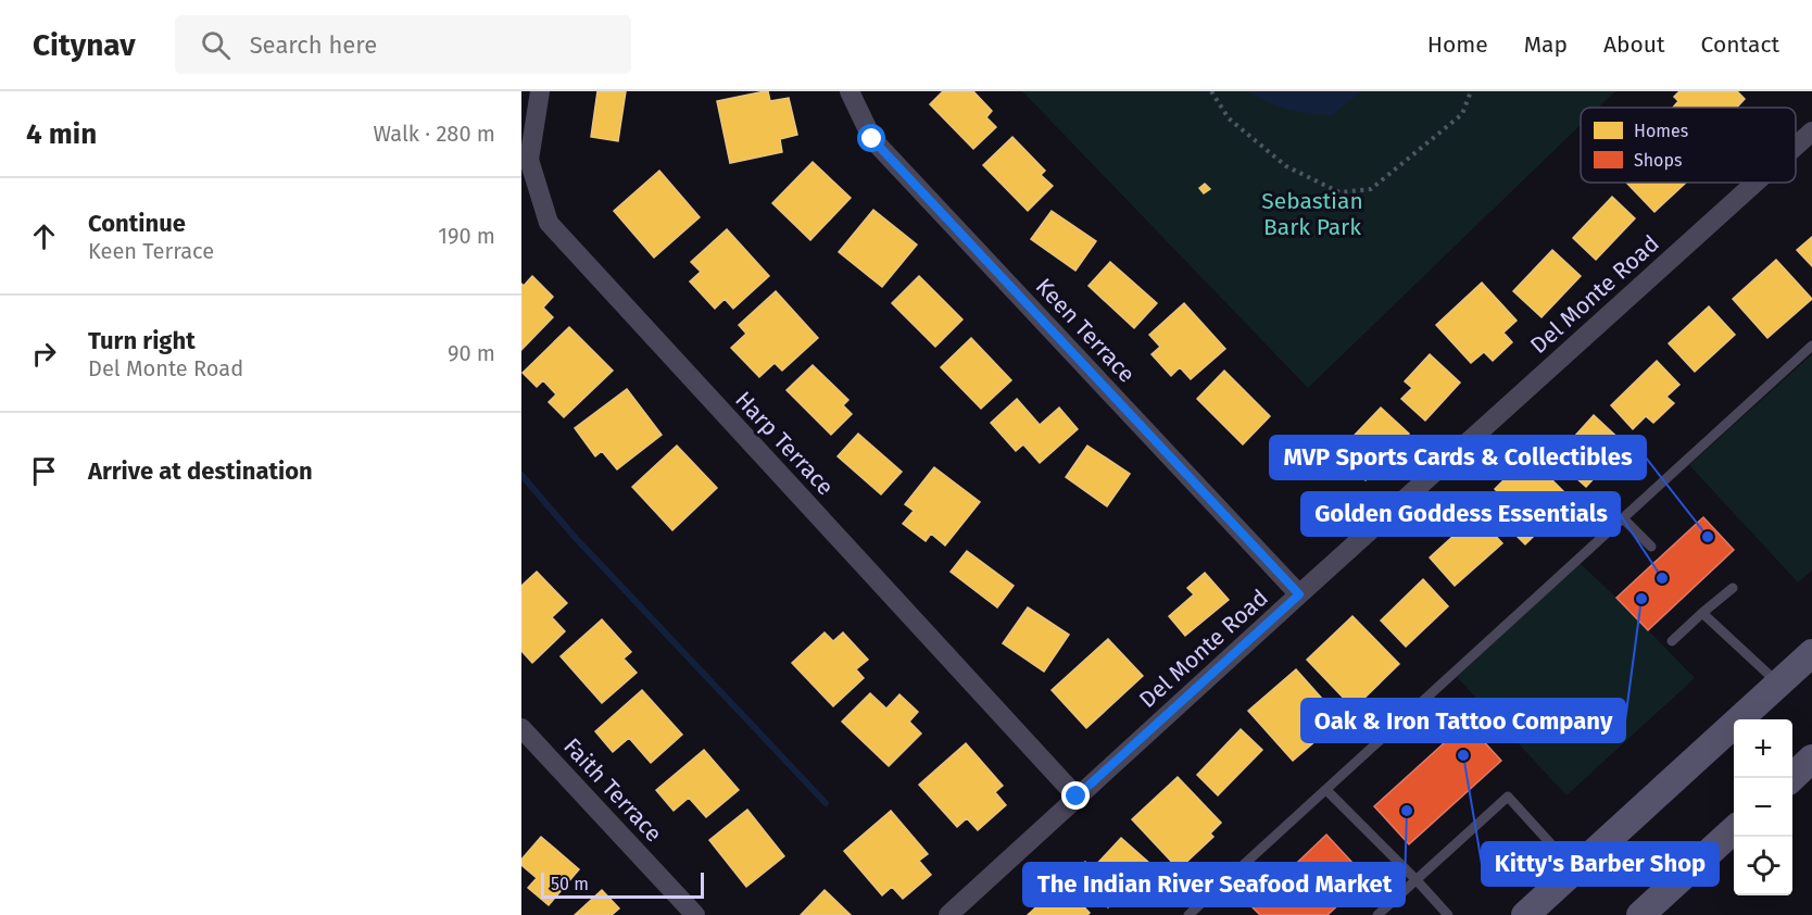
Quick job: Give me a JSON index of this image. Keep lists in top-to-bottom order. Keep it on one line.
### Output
{"streets":{"street":["Del Monte Road","Keen Terrace","Harp Terrace","Faith Terrace"]},"crossings":[["Del Monte Road","Keen Terrace"],["Del Monte Road","Harp Terrace"]],"parks":["Sebastian Bark Park"],"places":["MVP Sports Cards & Collectibles","Golden Goddess Essentials","Oak & Iron Tattoo Company","Kitty's Barber Shop","The Indian River Seafood Market"],"legend":["Homes","Shops"],"scale_bar":"50 m","page":{"header":"Citynav","search":"Search here","nav":["Home","Map","About","Contact"],"heading":["4 min","Walk · 280 m"],"list":[["Continue","Keen Terrace","190 m"],["Turn right","Del Monte Road","90 m"],"Arrive at destination"],"map_buttons":["+","−"],"scale":"50 m"}}
